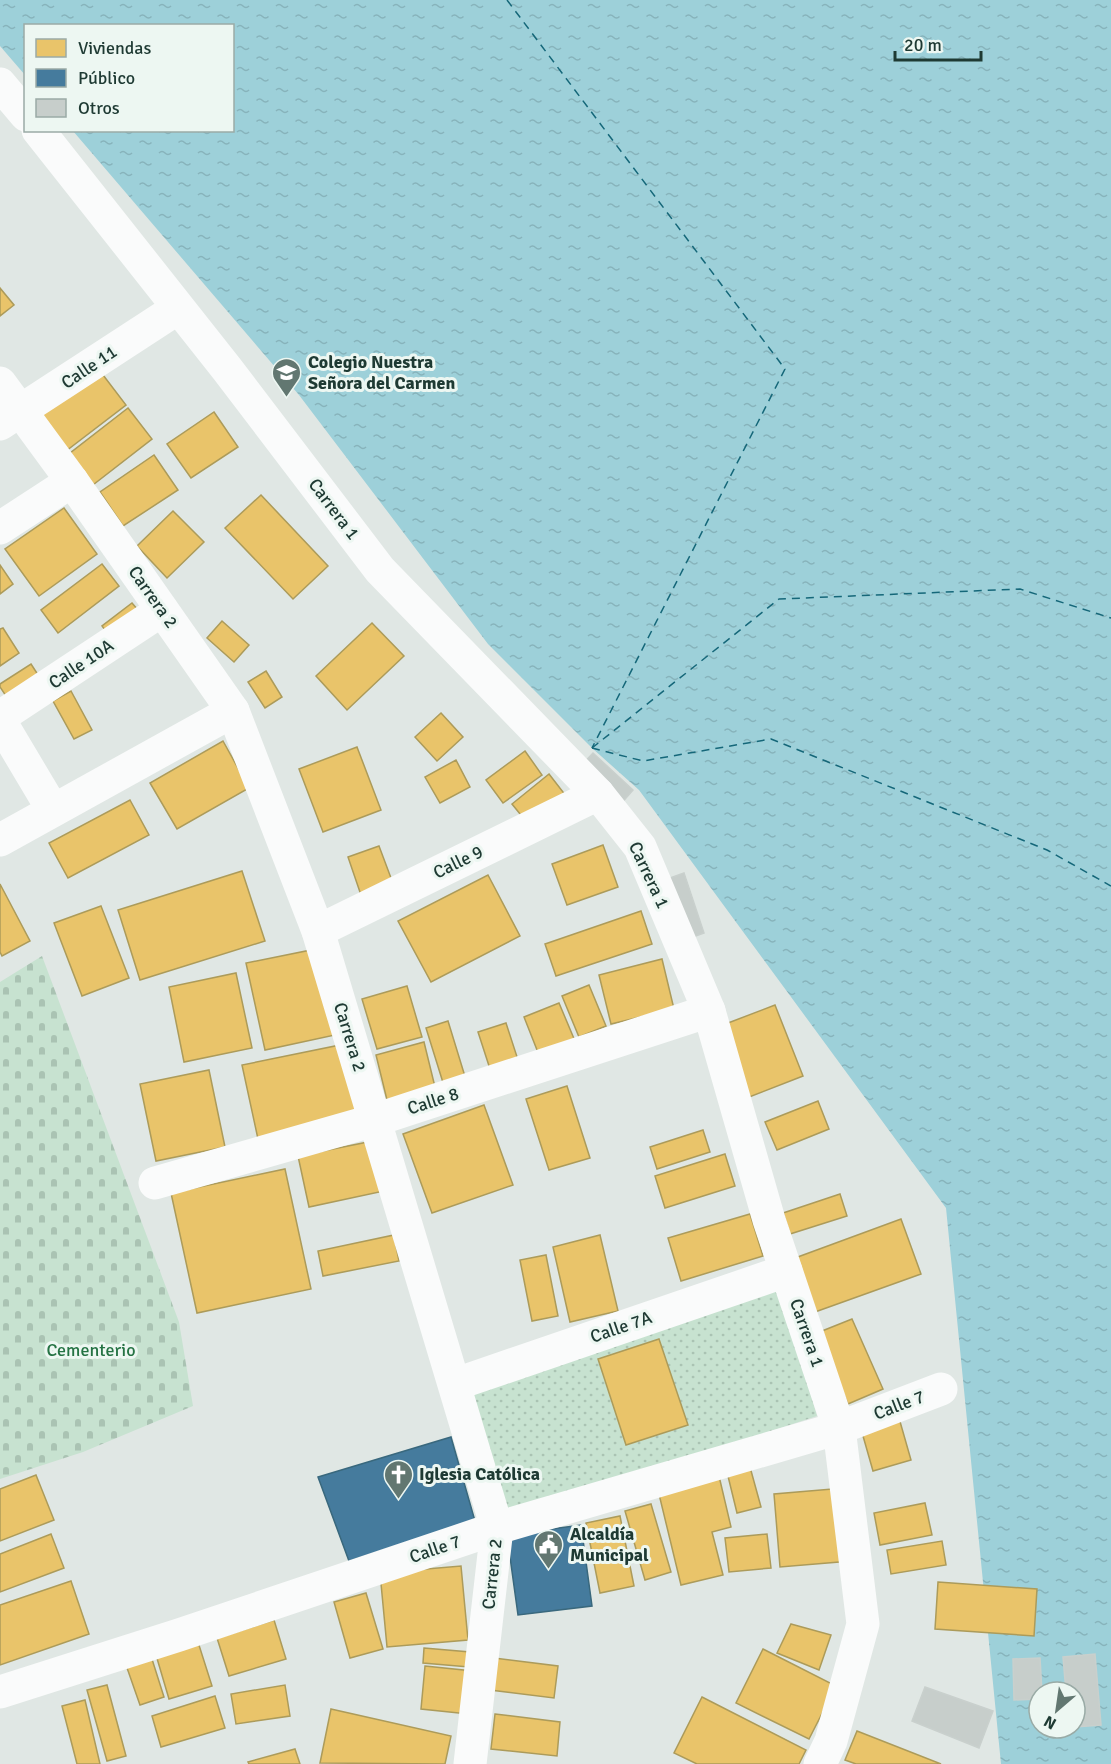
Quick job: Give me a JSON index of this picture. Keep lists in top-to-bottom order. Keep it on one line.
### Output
{"streets":{"street":["Calle 11","Carrera 1","Carrera 2","Calle 10A","Calle 9","Calle 8","Calle 7A","Calle 7"]},"crossings":[["Calle 11","Carrera 1"],["Calle 11","Carrera 2"],["Carrera 1","Calle 9"],["Carrera 1","Calle 8"],["Carrera 1","Calle 7A"],["Carrera 1","Calle 7"],["Carrera 2","Calle 10A"],["Carrera 2","Calle 9"],["Carrera 2","Calle 8"],["Carrera 2","Calle 7A"],["Carrera 2","Calle 7"]],"parks":["Cementerio"],"places":{"school or university":["Colegio Nuestra Señora del Carmen"],"church":["Iglesia Católica"],"public building":["Alcaldía Municipal"]},"legend":["Viviendas","Público","Otros"],"scale_bar":"20 m","north":"bottom left"}
